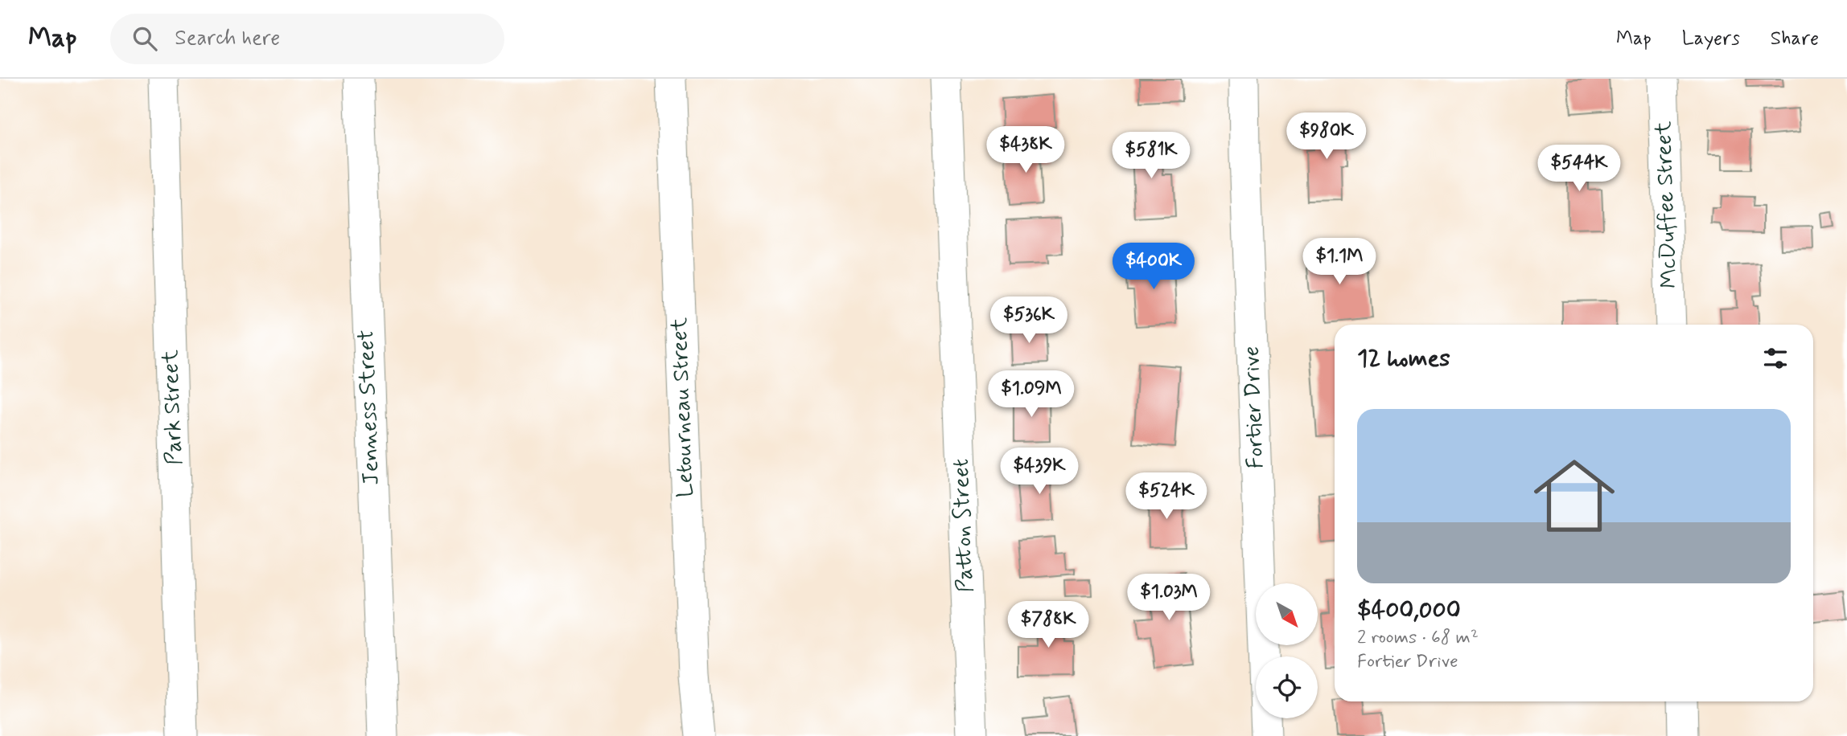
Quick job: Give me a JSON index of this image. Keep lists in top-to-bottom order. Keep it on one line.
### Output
{"streets":{"street":["McDuffee Street","Park Street","Jenness Street","Letourneau Street","Fortier Drive","Patton Street"]},"north":"bottom right","page":{"header":"Map","search":"Search here","nav":["Map","Layers","Share"],"price":["$980K","$438K","$581K","$544K","$1.1M","$400K","$536K","$1.09M","$439K","$524K","$1.03M","$788K"],"heading":"12 homes","list":[{"name":"$400,000","note":"2 rooms · 68 m² · Fortier Drive"}]}}
